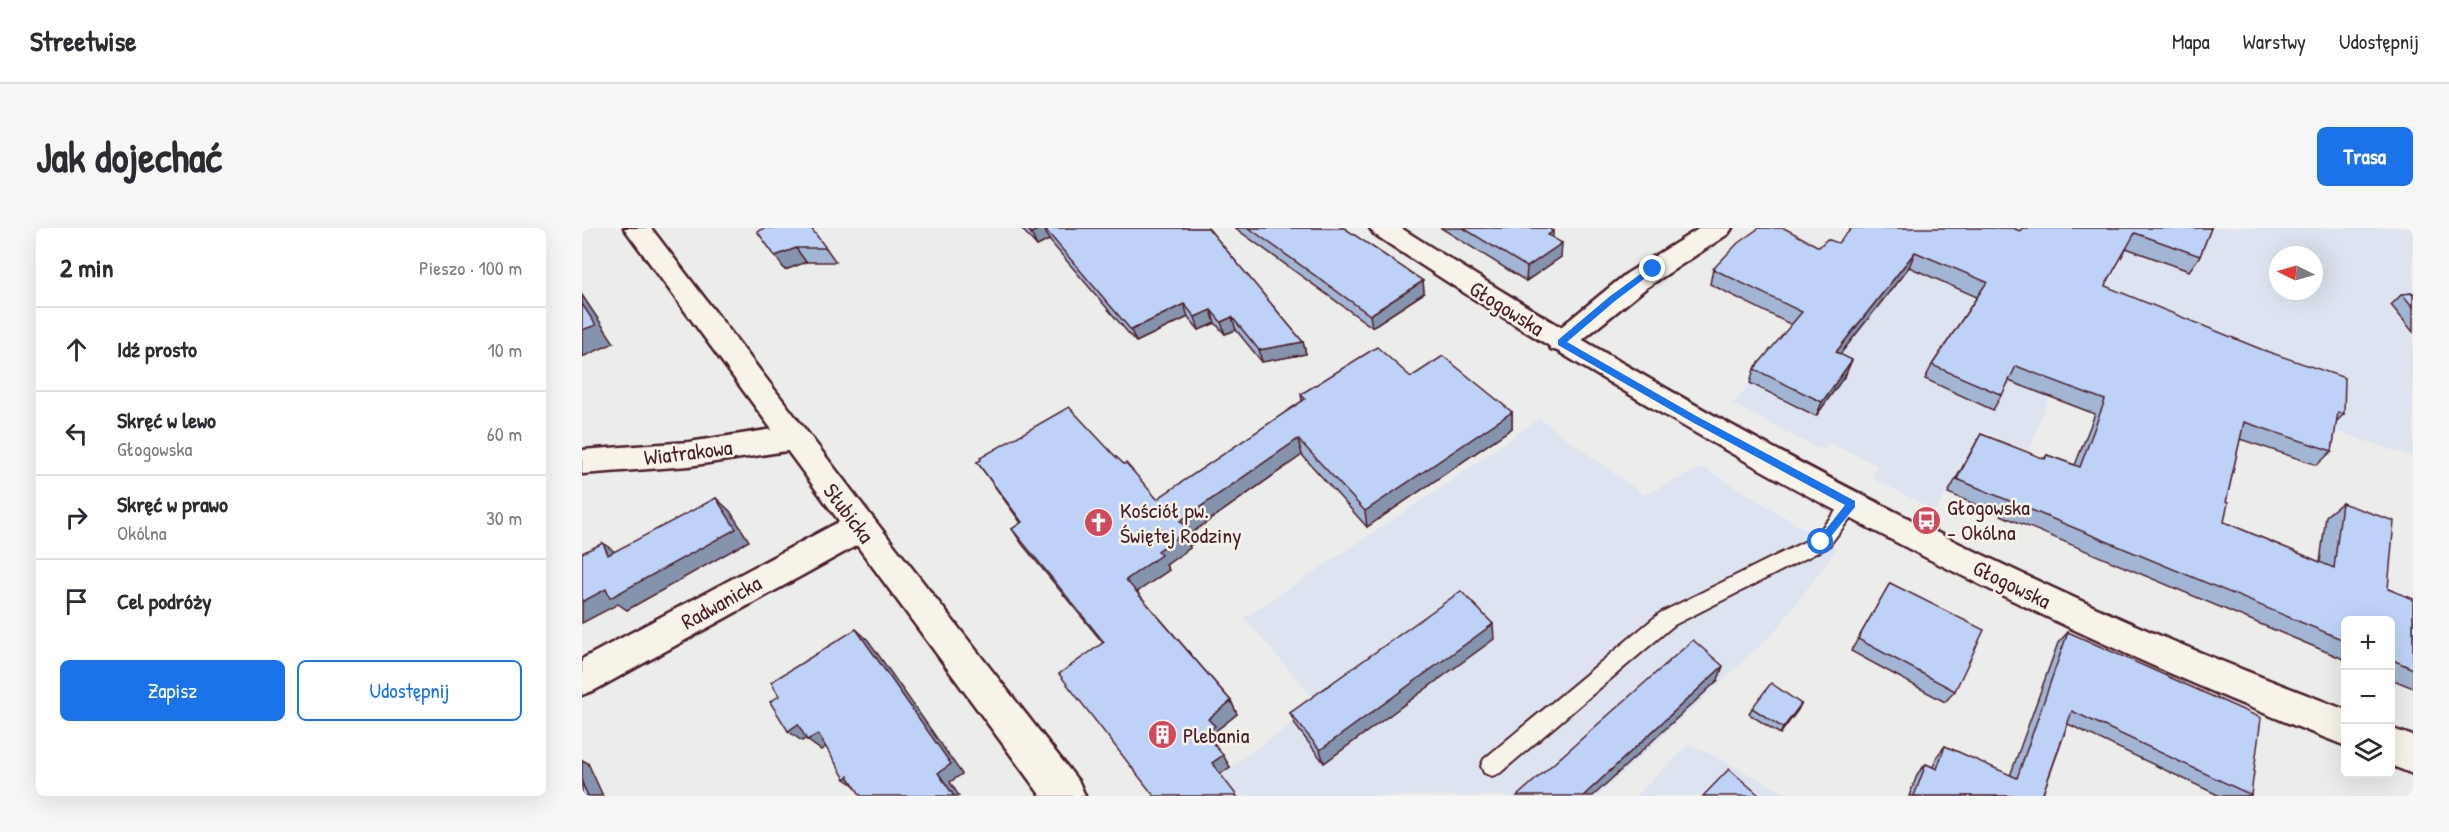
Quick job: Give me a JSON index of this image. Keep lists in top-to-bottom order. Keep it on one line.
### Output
{"streets":{"street":["Głogowska","Wiatrakowa","Słubicka","Radwanicka"]},"crossings":[["Wiatrakowa","Słubicka"],["Słubicka","Radwanicka"]],"places":{"bus stop":["Głogowska - Okólna"],"church":["Kościół pw. Świętej Rodziny"],"building":["Plebania"]},"north":"left","page":{"header":"Streetwise","nav":["Mapa","Warstwy","Udostępnij"],"buttons":["Trasa",["Zapisz","Udostępnij"]],"title":"Jak dojechać","heading":["2 min","Pieszo · 100 m"],"list":[["Idź prosto","10 m"],["Skręć w lewo","Głogowska","60 m"],["Skręć w prawo","Okólna","30 m"],"Cel podróży"],"map_buttons":["+","−"]}}
